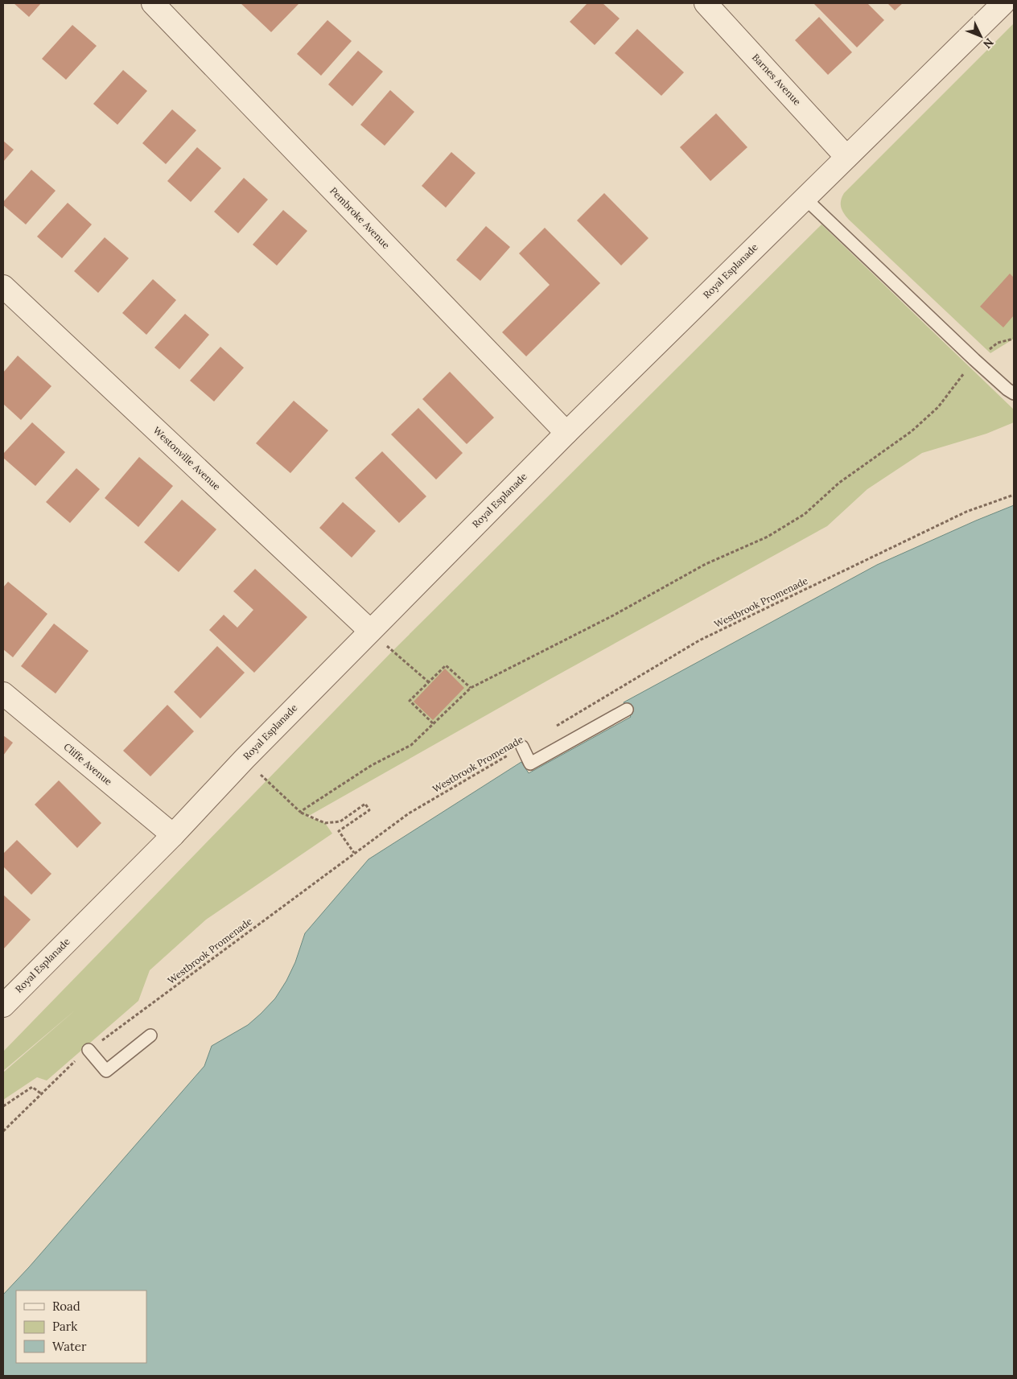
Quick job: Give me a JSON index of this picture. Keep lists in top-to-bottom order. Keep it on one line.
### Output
{"streets":{"street":["Barnes Avenue","Pembroke Avenue","Royal Esplanade","Westonville Avenue","Cliffe Avenue"],"path":["Westbrook Promenade"]},"crossings":[["Barnes Avenue","Royal Esplanade"],["Pembroke Avenue","Royal Esplanade"],["Royal Esplanade","Westonville Avenue"],["Royal Esplanade","Cliffe Avenue"]],"legend":["Road","Park","Water"],"north":"bottom right"}
